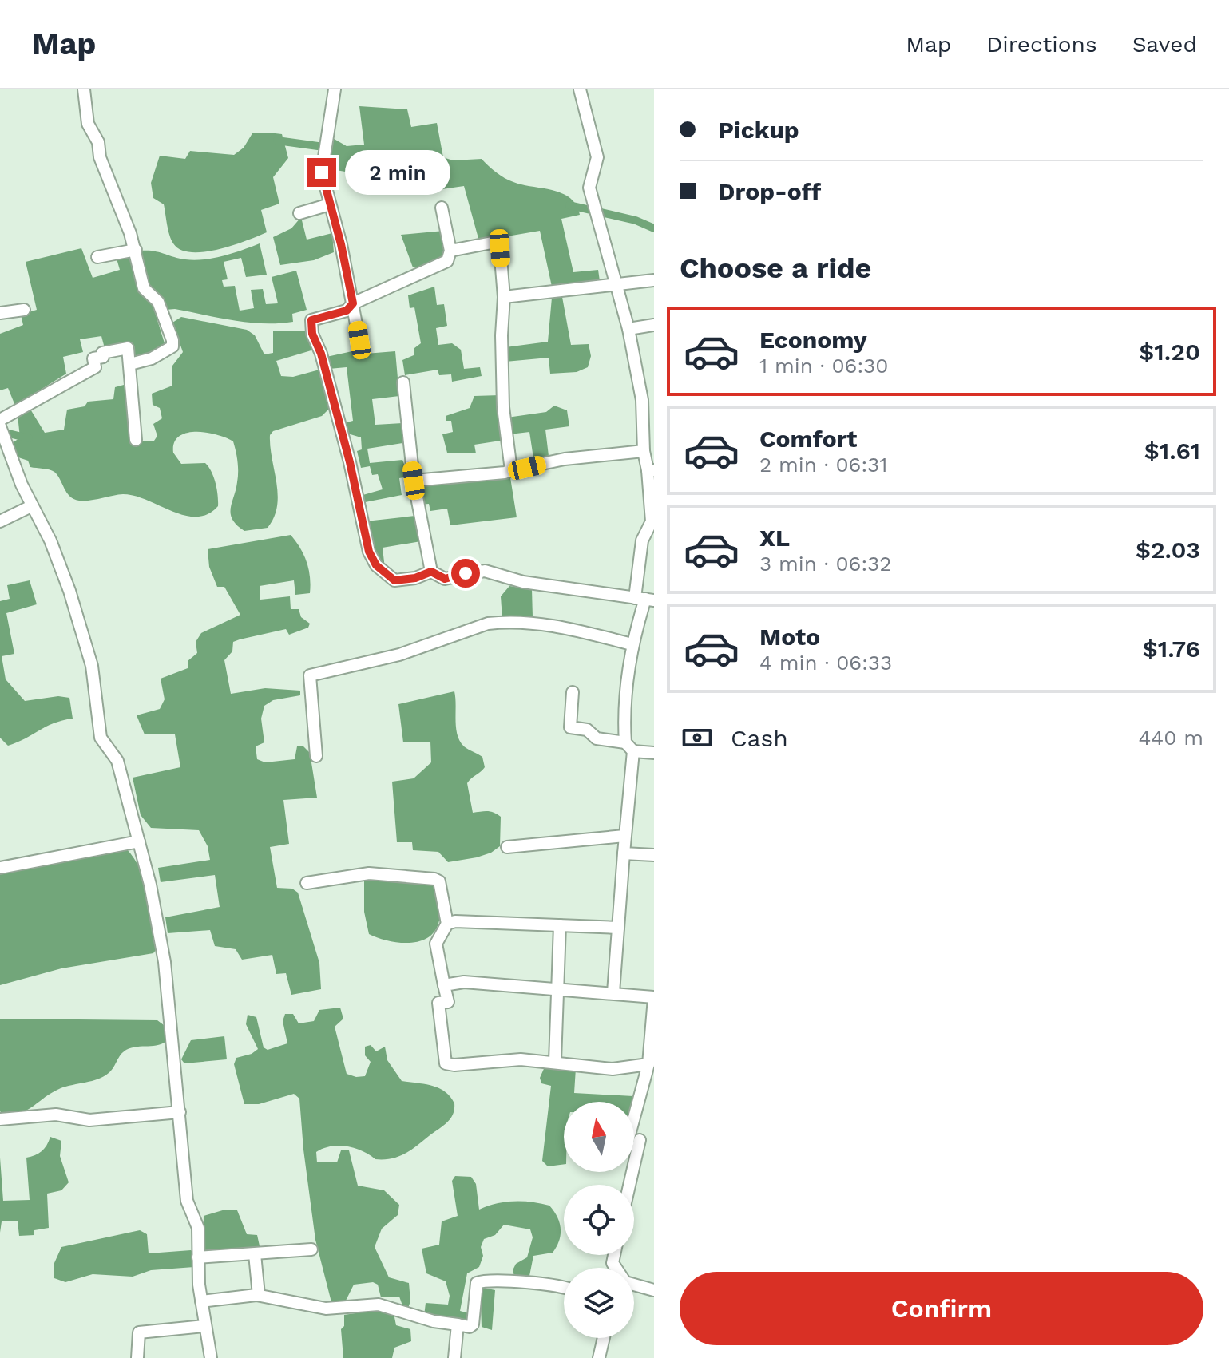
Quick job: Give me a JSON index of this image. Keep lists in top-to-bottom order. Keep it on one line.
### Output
{"north":"top","page":{"header":"Map","nav":["Map","Directions","Saved"],"banner":["Pickup","Drop-off"],"bubble":"2 min","heading":"Choose a ride","list":[{"name":"Economy","note":"1 min · 06:30","value":"$1.20"},{"name":"Comfort","note":"2 min · 06:31","value":"$1.61"},{"name":"XL","note":"3 min · 06:32","value":"$2.03"},{"name":"Moto","note":"4 min · 06:33","value":"$1.76"}],"pay":["Cash","440 m"],"buttons":"Confirm"}}
